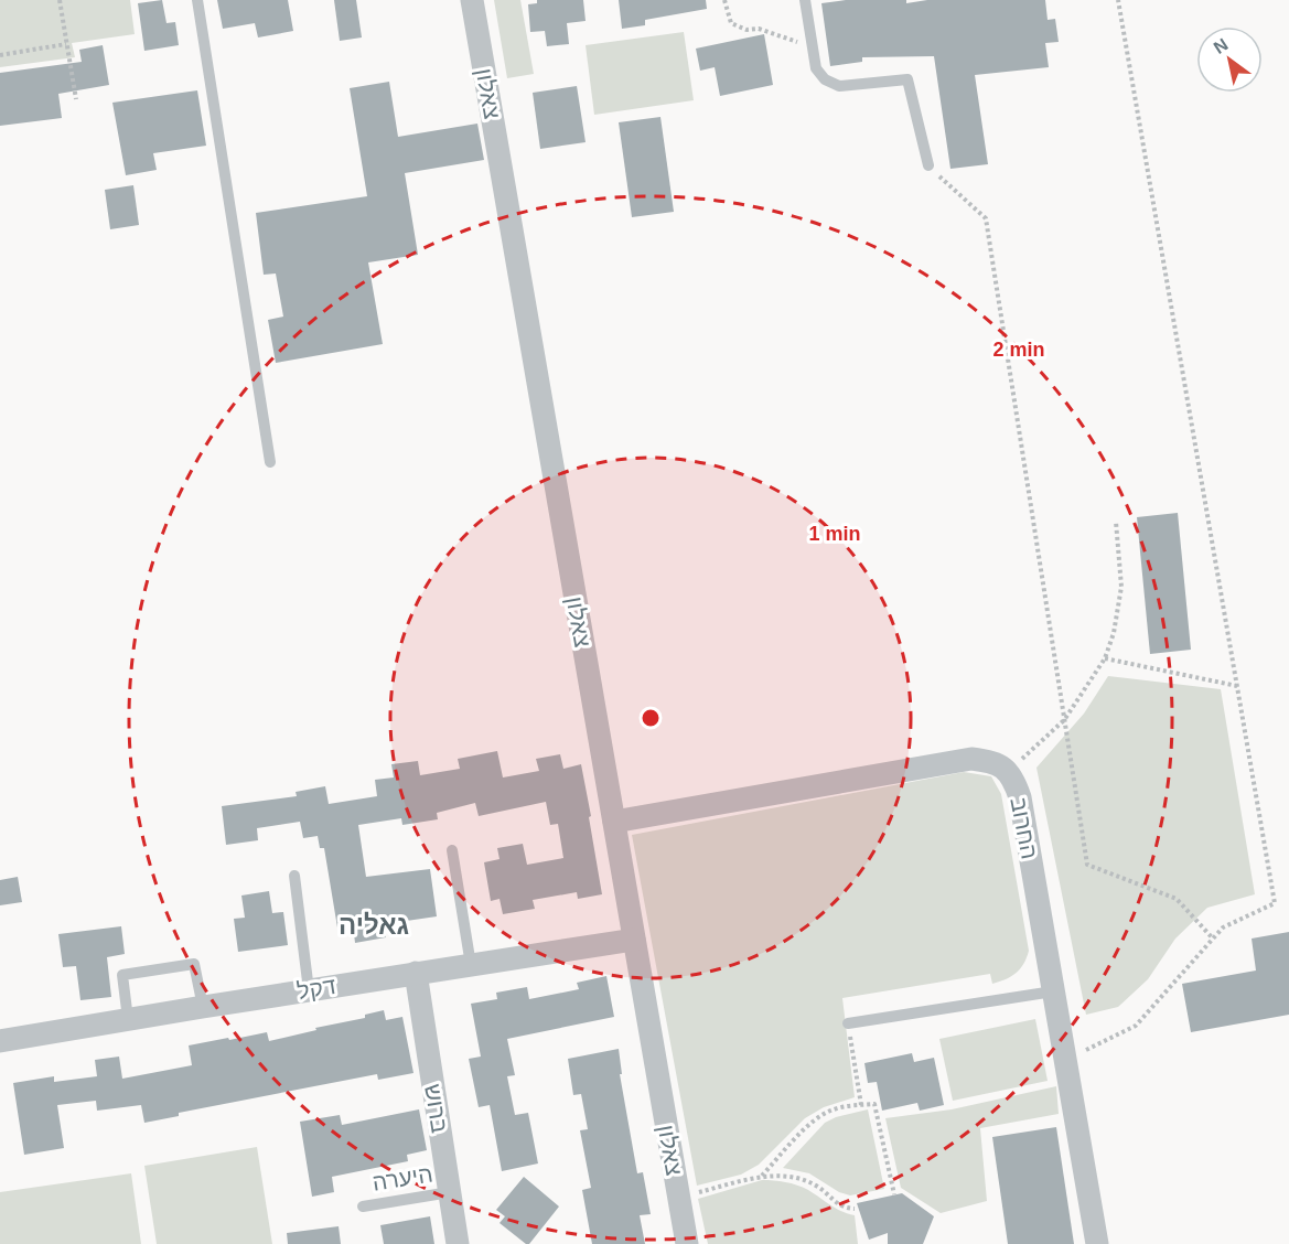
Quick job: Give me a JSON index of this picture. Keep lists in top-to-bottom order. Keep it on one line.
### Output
{"streets":{"street":["צאלון","החרוב","דקל","ברוש"],"lane":["היערה"]},"crossings":[["צאלון","החרוב"],["צאלון","דקל"],["דקל","ברוש"],["ברוש","היערה"]],"districts":["גאליה"],"north":"top left","rings":["2 min","1 min"]}
